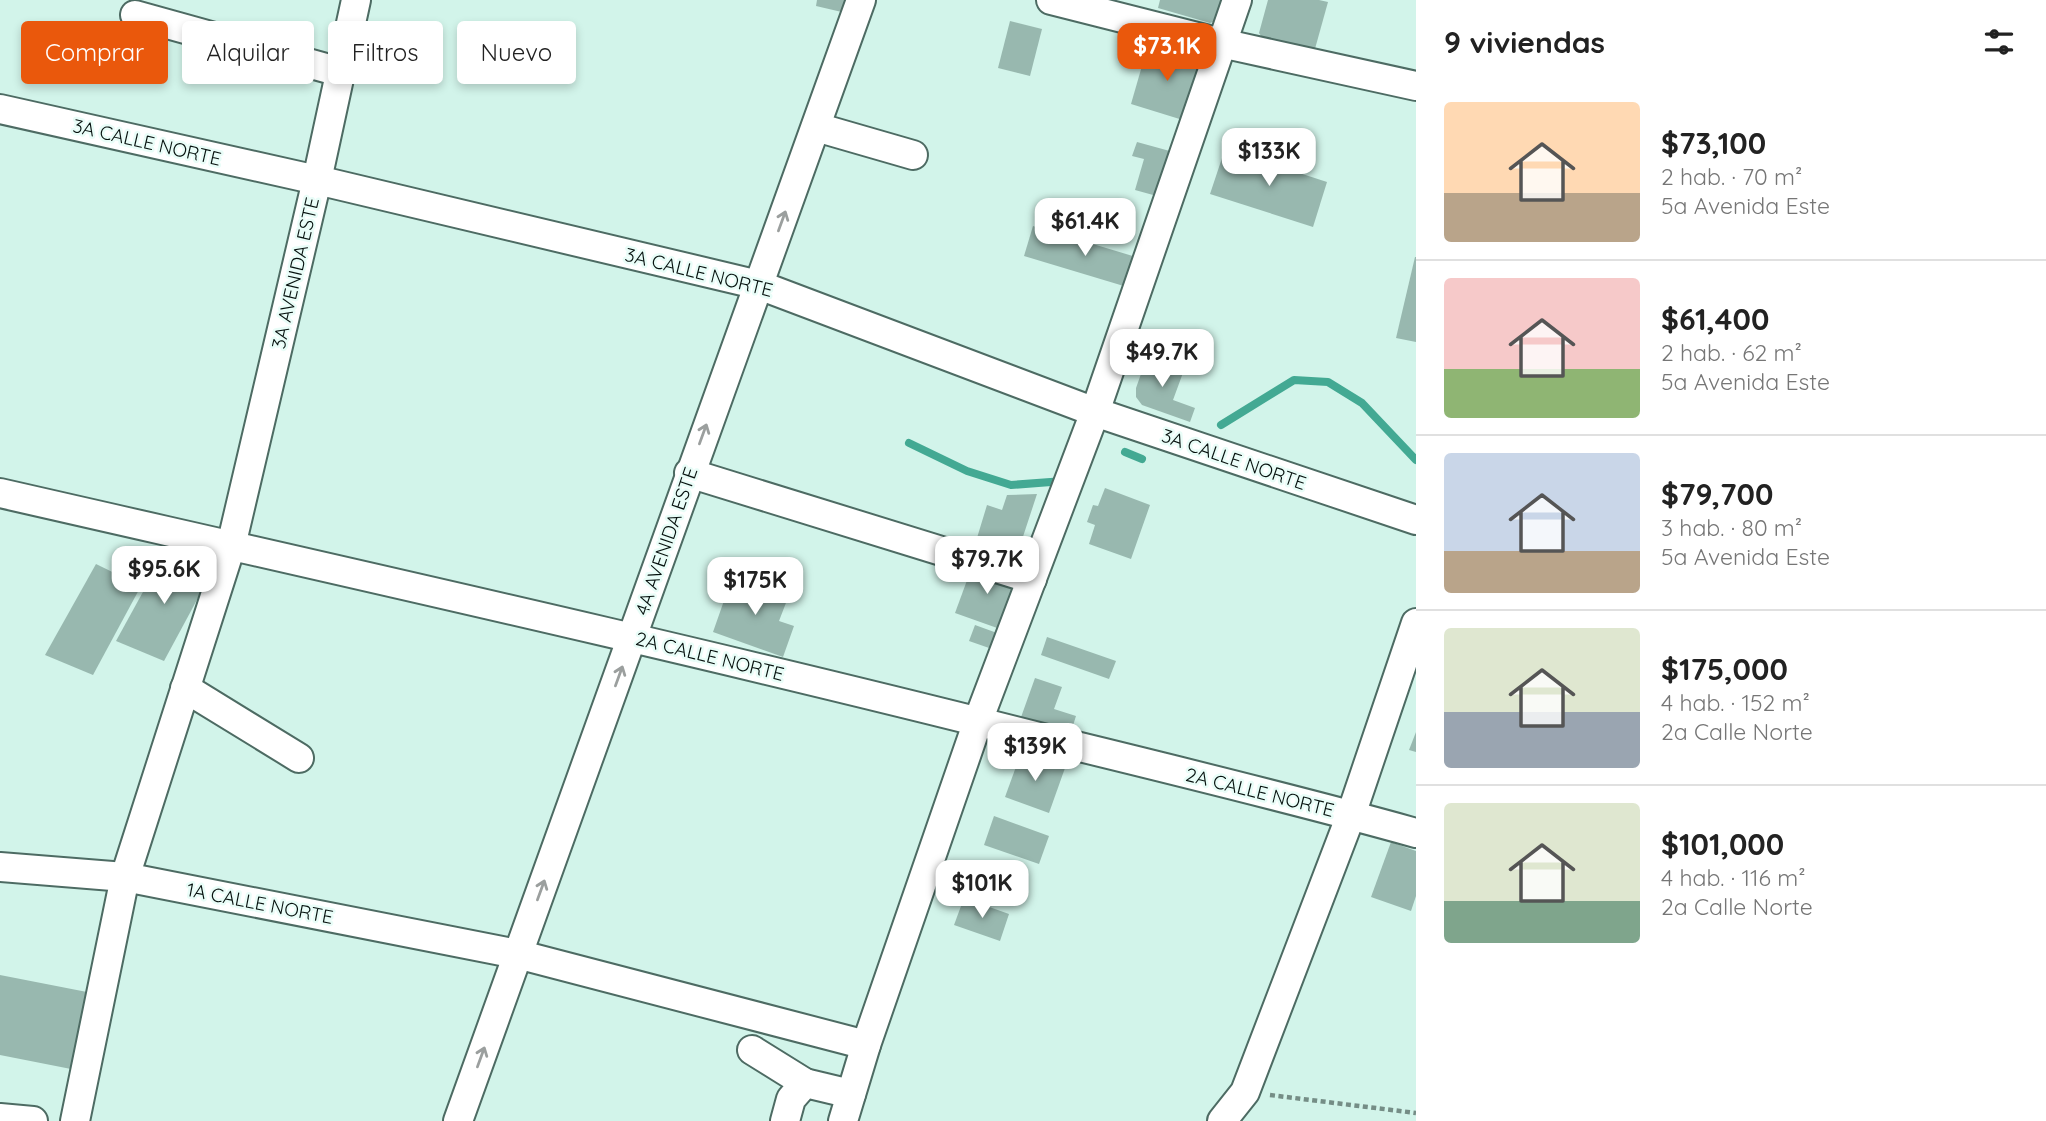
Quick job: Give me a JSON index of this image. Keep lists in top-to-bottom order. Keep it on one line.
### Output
{"streets":{"street":["3A CALLE NORTE","3A AVENIDA ESTE","4A AVENIDA ESTE","2A CALLE NORTE","1A CALLE NORTE"]},"crossings":[["3A CALLE NORTE","3A AVENIDA ESTE"],["3A CALLE NORTE","4A AVENIDA ESTE"],["3A AVENIDA ESTE","2A CALLE NORTE"],["3A AVENIDA ESTE","1A CALLE NORTE"],["4A AVENIDA ESTE","2A CALLE NORTE"],["4A AVENIDA ESTE","1A CALLE NORTE"]],"one_way":["4A AVENIDA ESTE"],"page":{"heading":"9 viviendas","chip":["Comprar","Alquilar","Filtros","Nuevo"],"price":["$73.1K","$133K","$61.4K","$49.7K","$79.7K","$95.6K","$175K","$139K","$101K"],"list":[{"name":"$73,100","note":"2 hab. · 70 m² · 5a Avenida Este"},{"name":"$61,400","note":"2 hab. · 62 m² · 5a Avenida Este"},{"name":"$79,700","note":"3 hab. · 80 m² · 5a Avenida Este"},{"name":"$175,000","note":"4 hab. · 152 m² · 2a Calle Norte"},{"name":"$101,000","note":"4 hab. · 116 m² · 2a Calle Norte"}]}}
